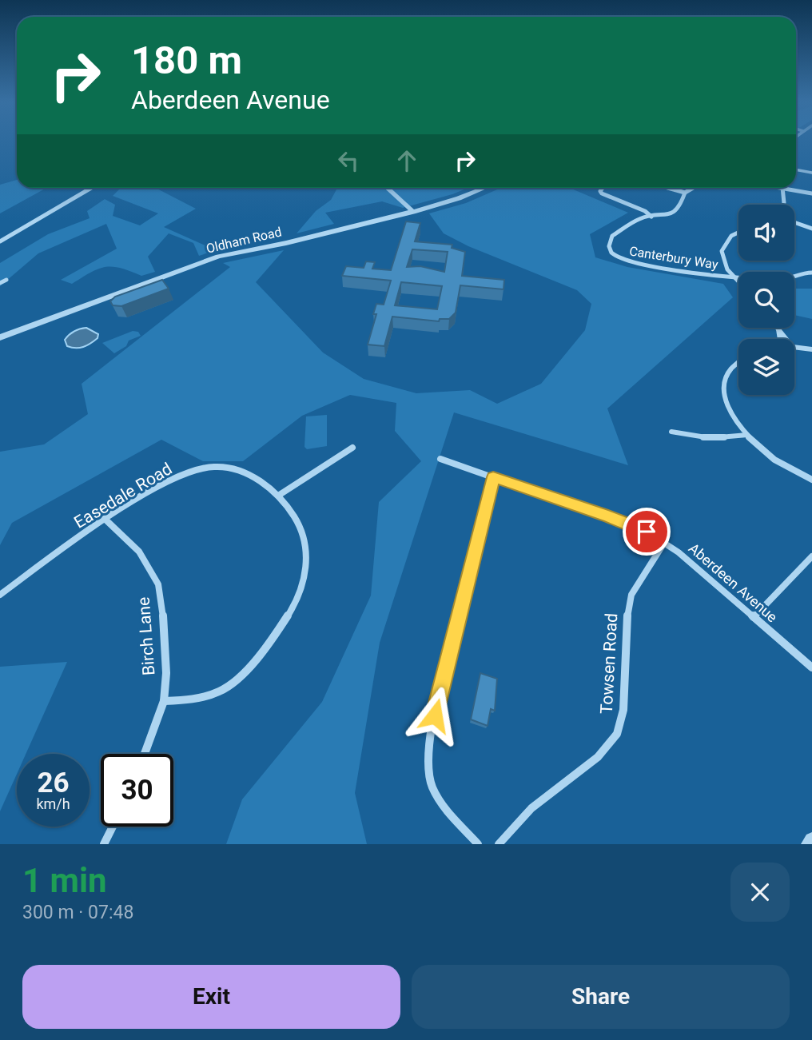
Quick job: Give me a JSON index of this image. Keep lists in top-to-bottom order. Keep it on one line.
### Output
{"streets":{"street":["Oldham Road","Canterbury Way","Easedale Road","Aberdeen Avenue","Birch Lane","Towsen Road"]},"crossings":[["Easedale Road","Birch Lane"],["Aberdeen Avenue","Towsen Road"]],"page":{"turn":["180 m","Aberdeen Avenue"],"speed":"26 km/h","limit":"30","heading":["1 min","300 m · 07:48"],"buttons":["Exit","Share"]}}
